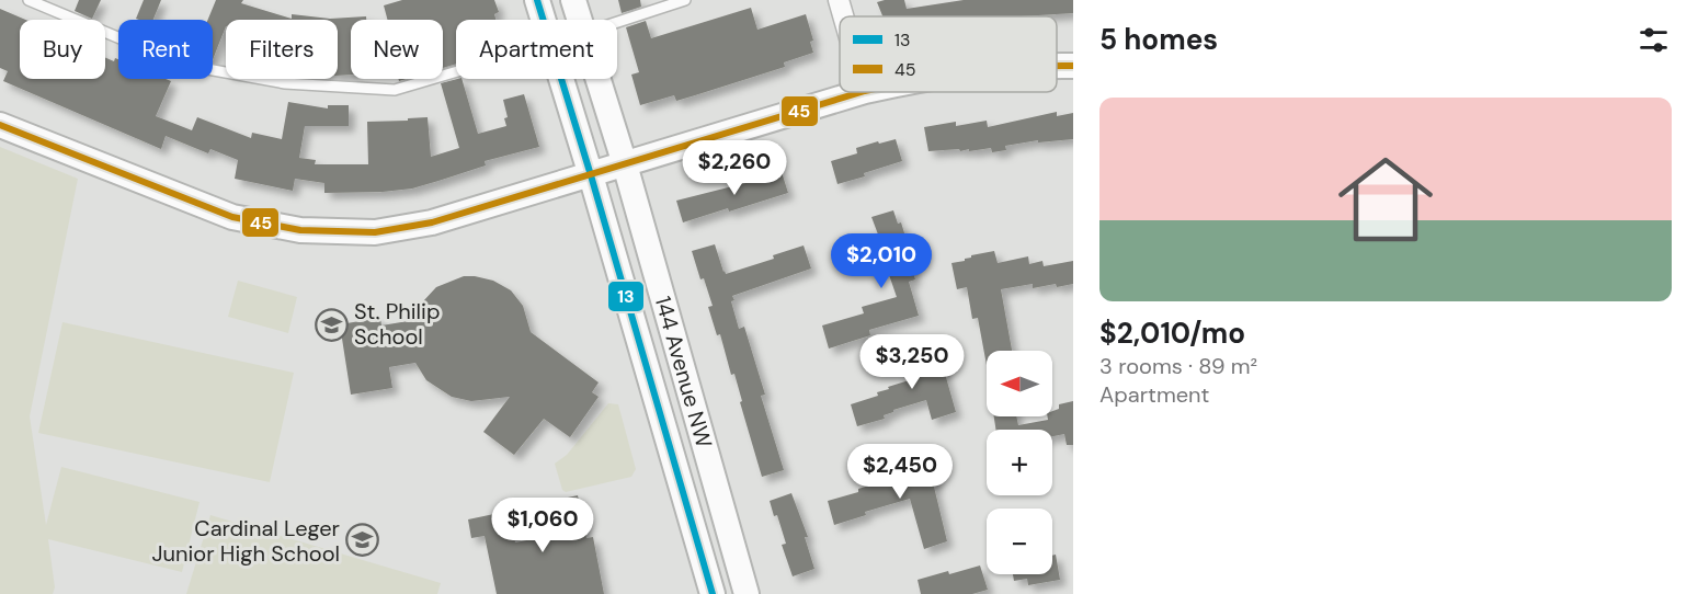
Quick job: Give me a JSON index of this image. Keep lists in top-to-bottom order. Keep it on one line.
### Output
{"streets":{"street":["144 Avenue NW"]},"places":{"school or university":["St. Philip School","Cardinal Leger Junior High School"]},"lines":["transit line 13","transit line 45"],"legend":["13","45"],"north":"left","page":{"heading":"5 homes","chip":["Buy","Rent","Filters","New","Apartment"],"list":[{"name":"$2,010/mo","note":"3 rooms · 89 m² · Apartment"}],"price":["$2,260","$2,010","$3,250","$2,450","$1,060"],"map_buttons":["+","−"]}}
